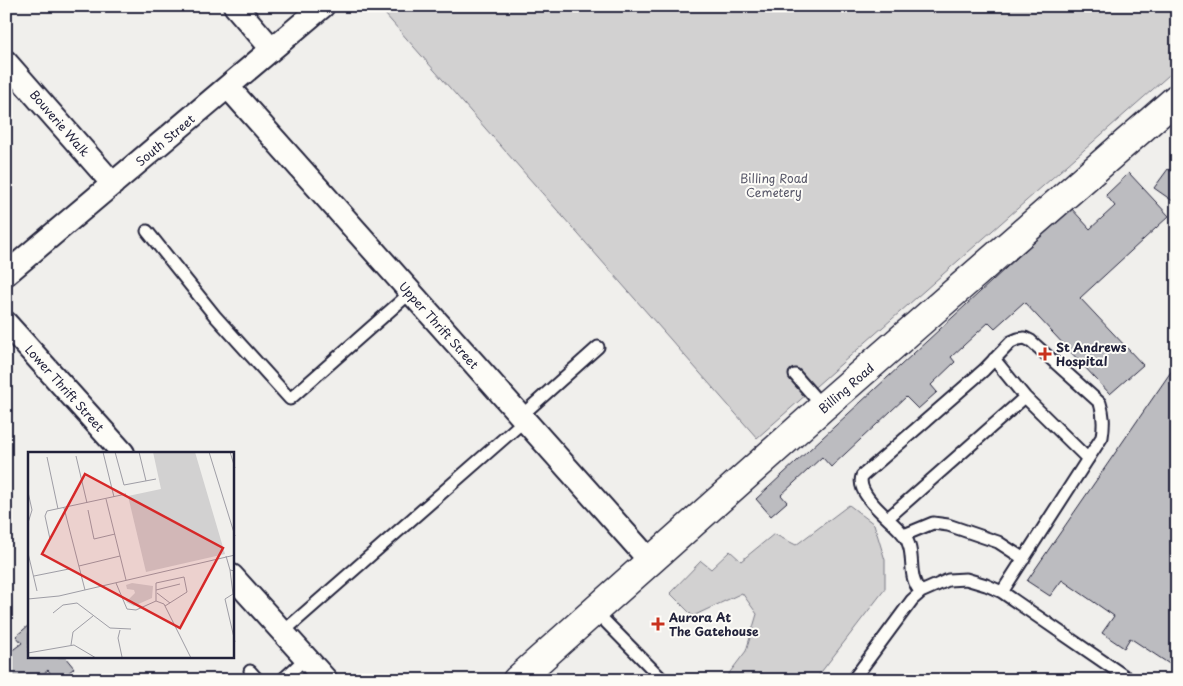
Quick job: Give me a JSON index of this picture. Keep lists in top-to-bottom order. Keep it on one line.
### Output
{"streets":{"street":["Bouverie Walk","South Street","Upper Thrift Street","Lower Thrift Street","Billing Road"]},"crossings":[["Bouverie Walk","South Street"],["South Street","Upper Thrift Street"],["Upper Thrift Street","Billing Road"]],"parks":["Billing Road Cemetery"],"places":{"health":["St Andrews Hospital","Aurora At The Gatehouse"]}}
